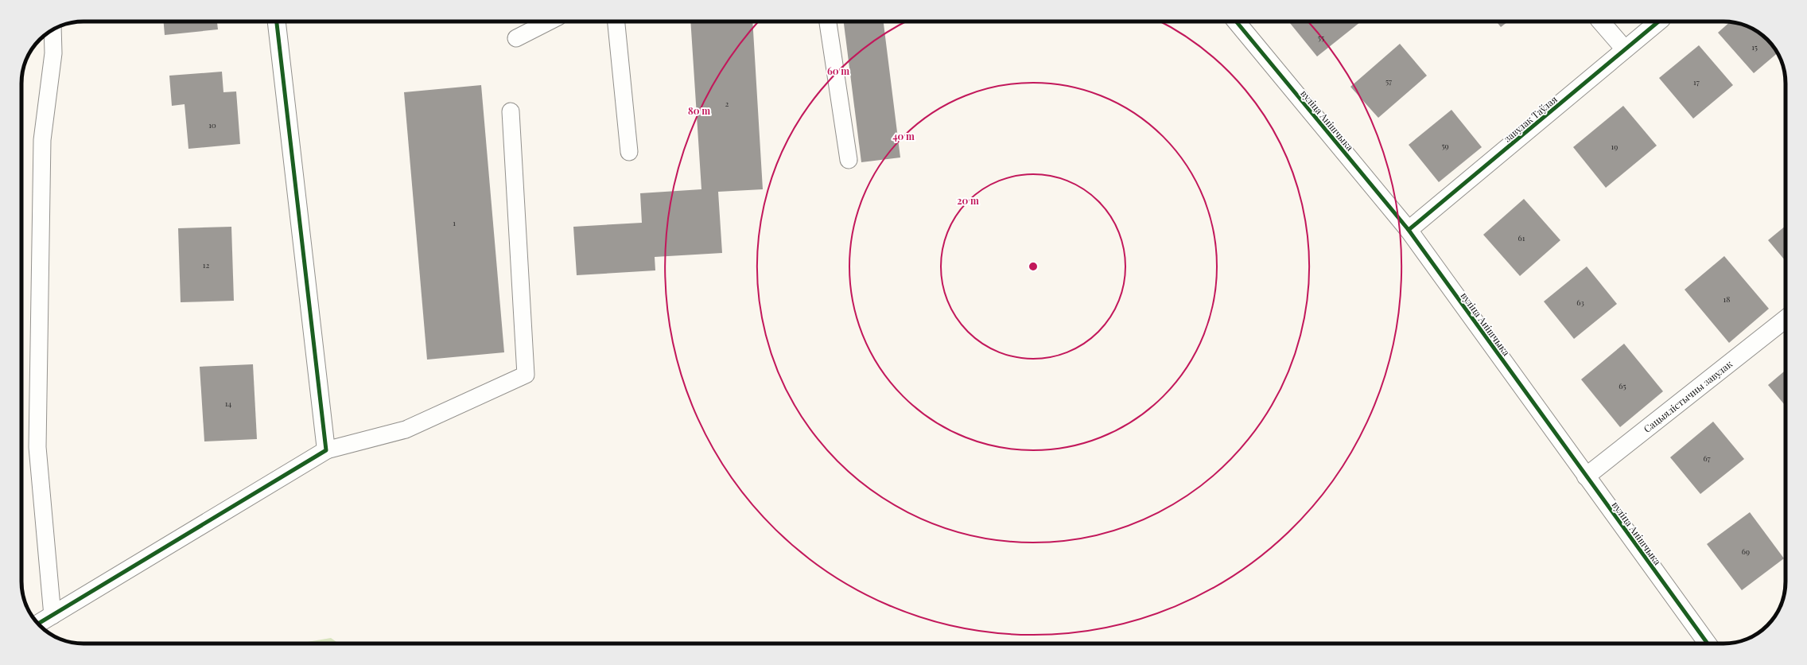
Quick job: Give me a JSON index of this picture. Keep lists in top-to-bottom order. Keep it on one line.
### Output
{"streets":{"street":["завулак Таўлая","вуліца Анішчыка","Сацыялістычны завулак"]},"crossings":[["завулак Таўлая","вуліца Анішчыка"],["вуліца Анішчыка","Сацыялістычны завулак"]],"house_numbers":["55","15","57","17","2","10","59","19","1","61","12","18","63","65","14","67","69"],"rings":["60 m","80 m","40 m","20 m"]}
